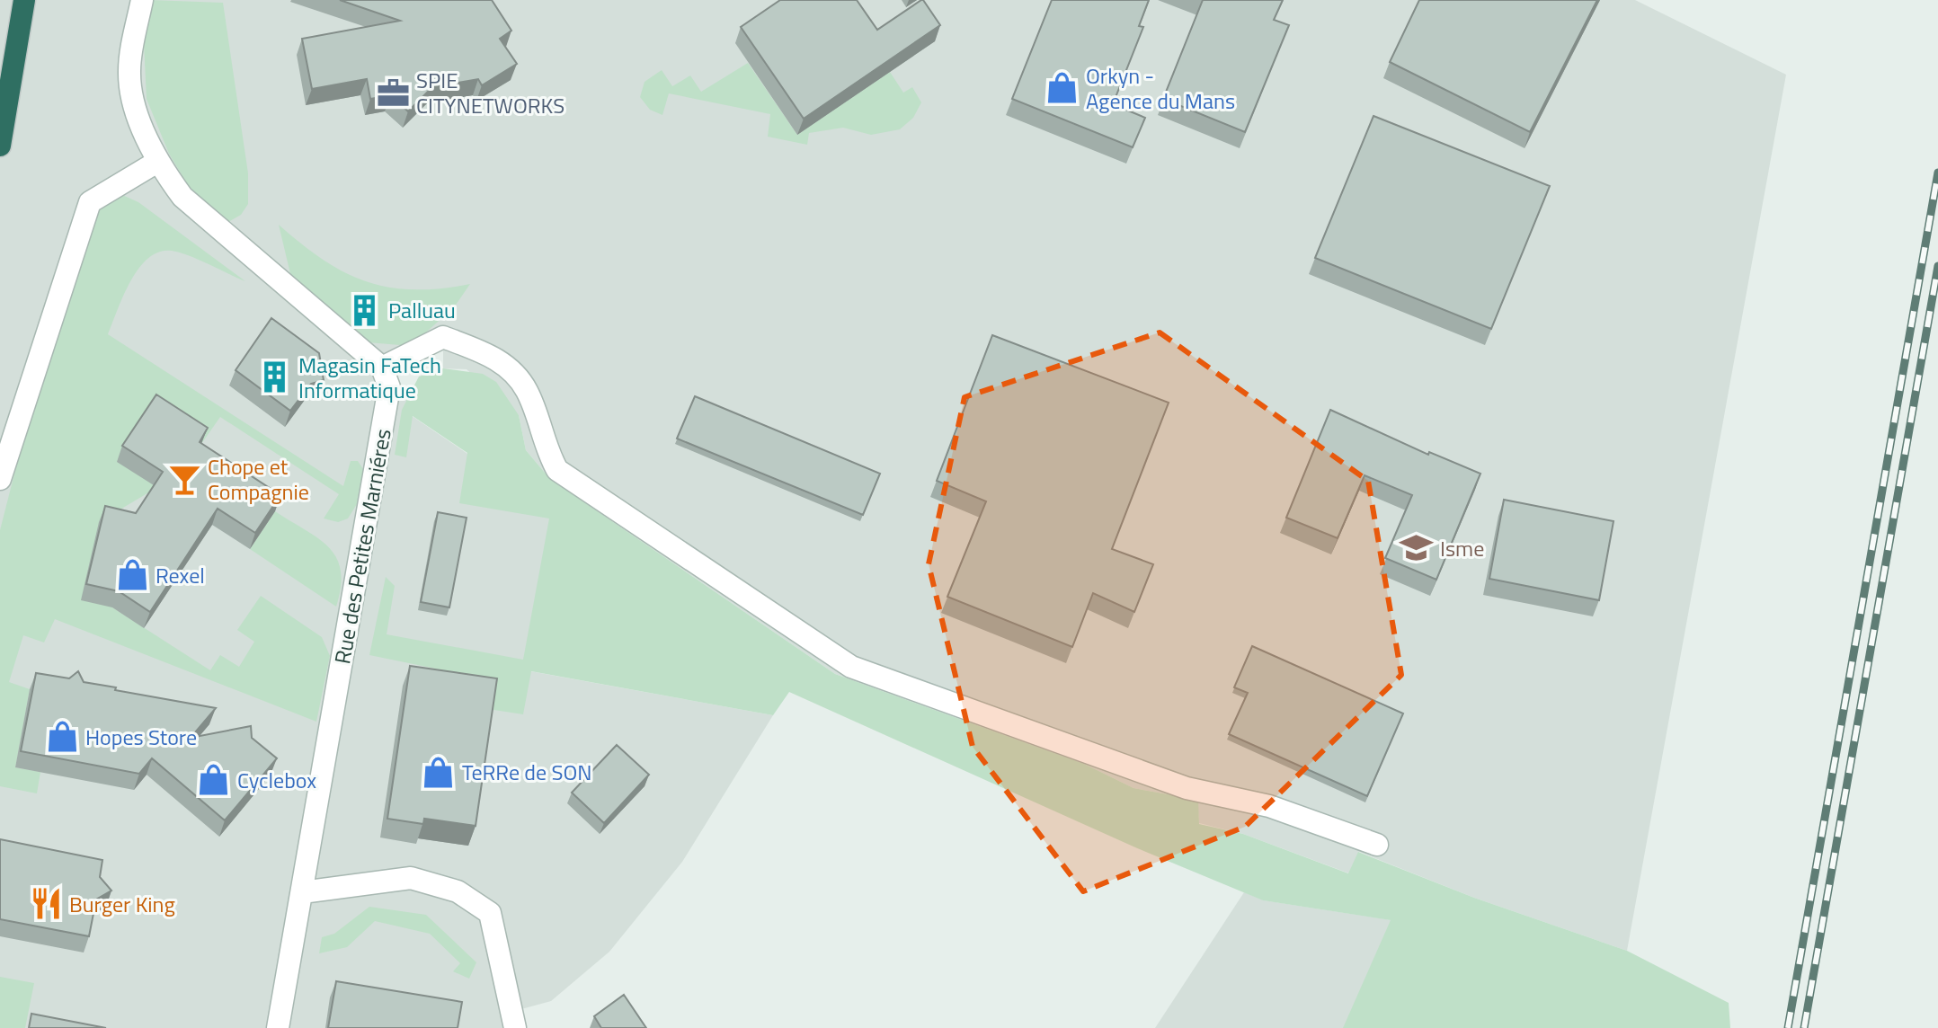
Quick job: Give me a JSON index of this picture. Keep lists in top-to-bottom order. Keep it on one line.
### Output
{"streets":{"street":["Rue des Petites Marniéres"]},"places":{"shop":["Orkyn - Agence du Mans","Rexel","Hopes Store","TeRRe de SON","Cyclebox"],"office":["SPIE CITYNETWORKS"],"building":["Palluau","Magasin FaTech Informatique"],"bar":["Chope et Compagnie"],"school or university":["Isme"],"restaurant":["Burger King"]}}
